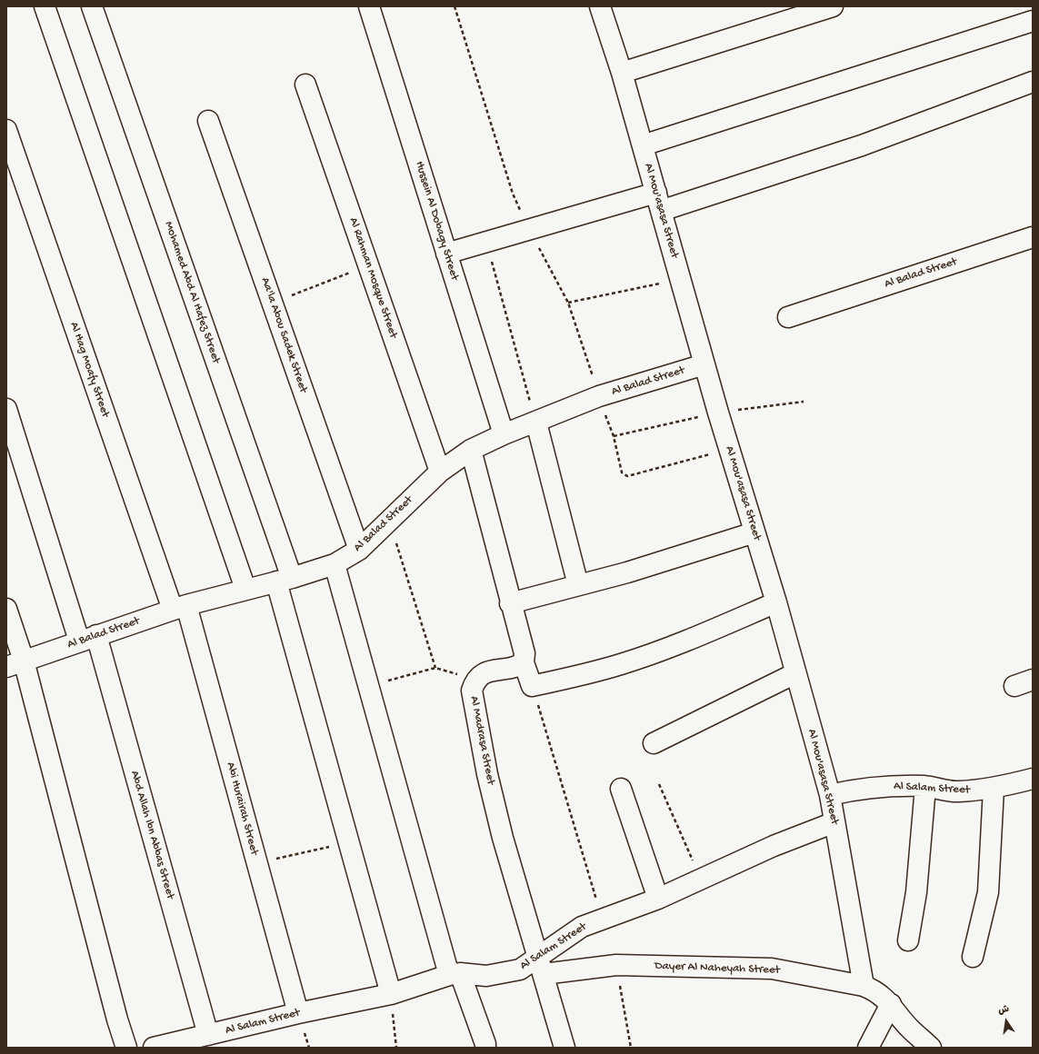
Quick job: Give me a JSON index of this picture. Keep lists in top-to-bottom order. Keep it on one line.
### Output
{"streets":{"street":["Al Mou'asasa Street","Hussein Al Dobagy Street","Al Balad Street","Al Rahman Mosque Street","Mohamed Abd Al Hafez Street","Aa'la Abou Sadek Street","Al Hag Moafy Street","Al Madrasa Street","Al Salam Street","Abi Hurairah Street","Abd Allah Ibn Abbas Street","Dayer Al Naheyah Street"]},"crossings":[["Al Mou'asasa Street","Al Balad Street"],["Al Mou'asasa Street","Al Salam Street"],["Al Mou'asasa Street","Dayer Al Naheyah Street"],["Hussein Al Dobagy Street","Al Balad Street"],["Al Balad Street","Al Rahman Mosque Street"],["Al Balad Street","Mohamed Abd Al Hafez Street"],["Al Balad Street","Aa'la Abou Sadek Street"],["Al Balad Street","Al Hag Moafy Street"],["Al Balad Street","Abi Hurairah Street"],["Al Balad Street","Abd Allah Ibn Abbas Street"],["Mohamed Abd Al Hafez Street","Al Salam Street"],["Al Hag Moafy Street","Abi Hurairah Street"],["Al Madrasa Street","Al Salam Street"],["Al Madrasa Street","Dayer Al Naheyah Street"],["Al Salam Street","Abi Hurairah Street"],["Al Salam Street","Abd Allah Ibn Abbas Street"],["Al Salam Street","Dayer Al Naheyah Street"]],"north":"top"}
